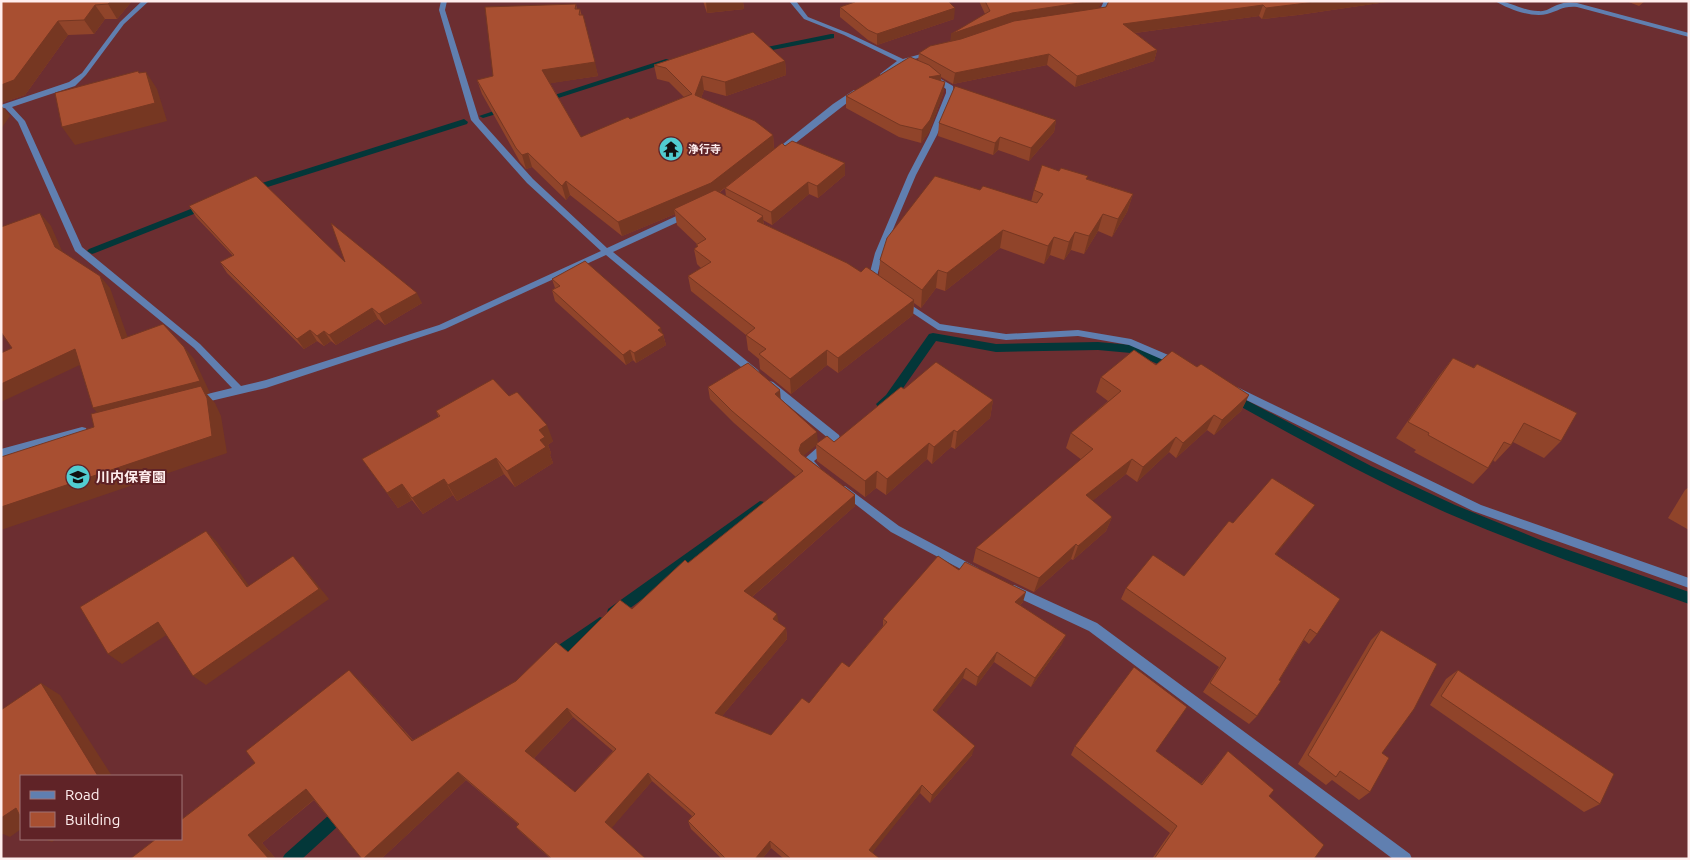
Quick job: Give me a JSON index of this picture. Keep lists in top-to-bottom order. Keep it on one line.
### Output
{"places":{"temple":["浄行寺"],"school or university":["川内保育園"]},"legend":["Road","Building"]}
